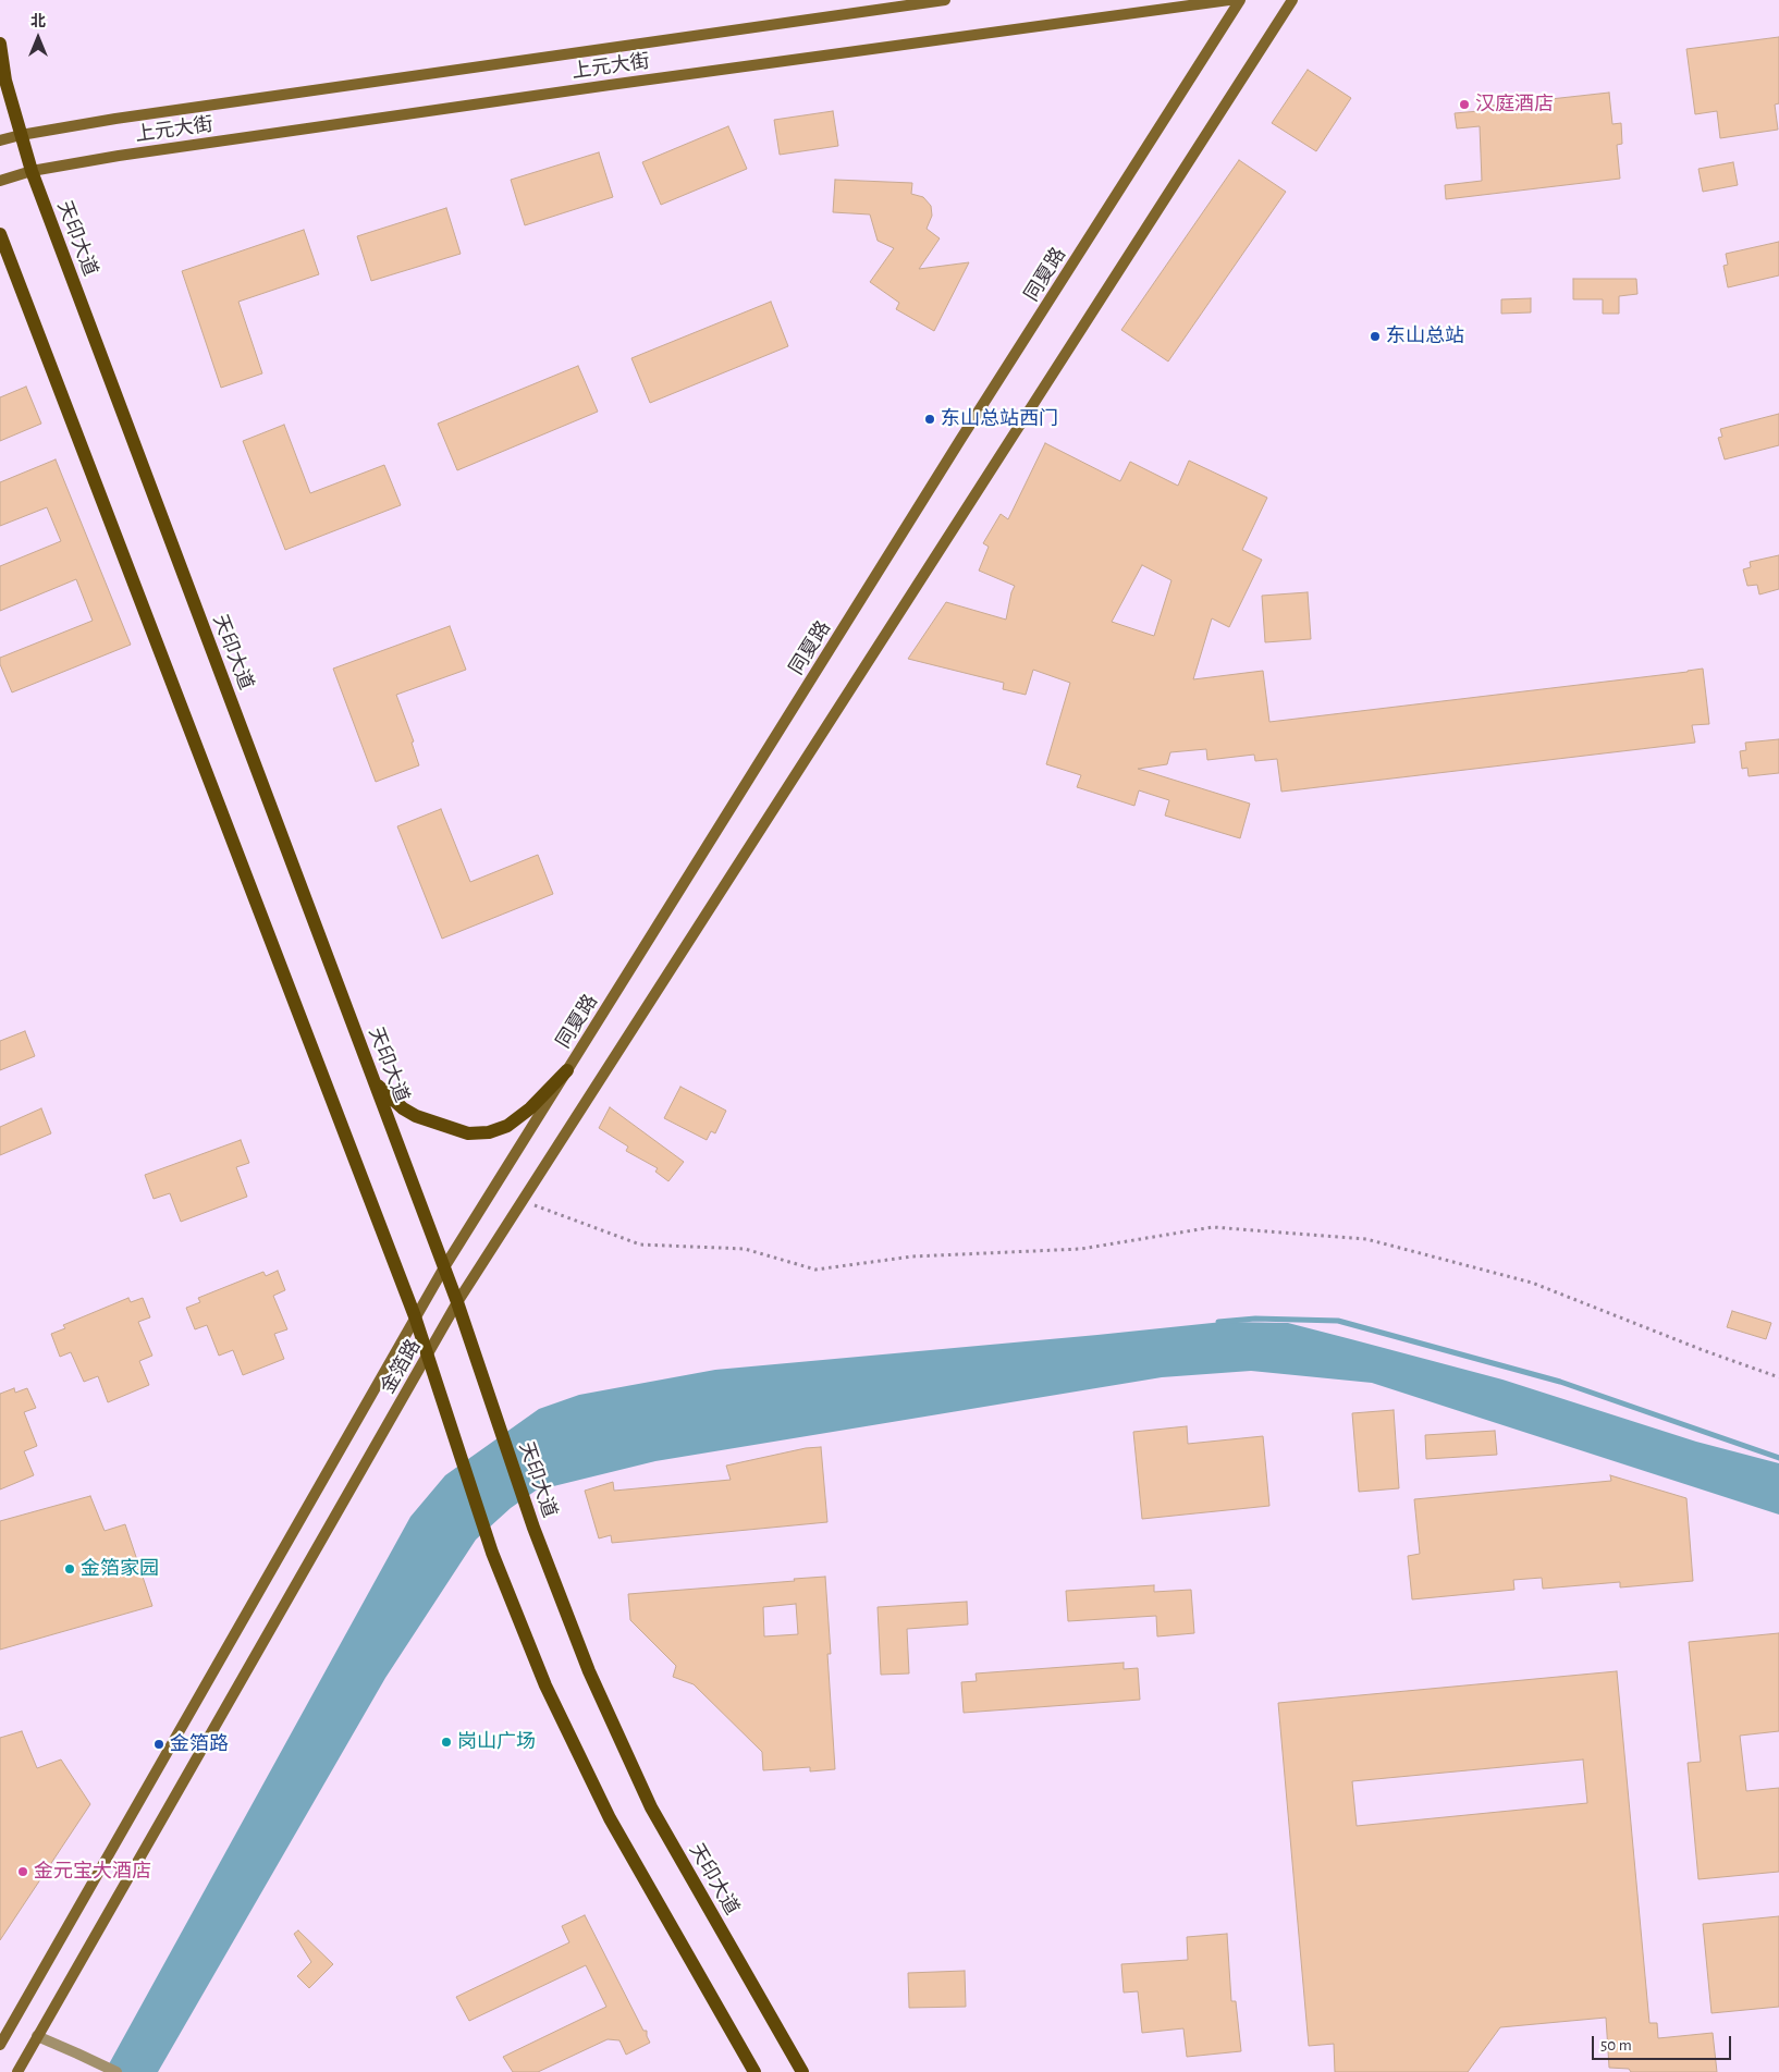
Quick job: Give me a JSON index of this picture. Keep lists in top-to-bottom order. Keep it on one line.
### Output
{"streets":{"main road":["上元大街","天印大道","同夏路","金箔路"]},"crossings":[["上元大街","天印大道"],["天印大道","同夏路"],["天印大道","金箔路"],["同夏路","金箔路"]],"places":["汉庭酒店","东山总站","东山总站西门","金箔家园","岗山广场","金箔路","金元宝大酒店"],"scale_bar":"50 m","north":"top"}
